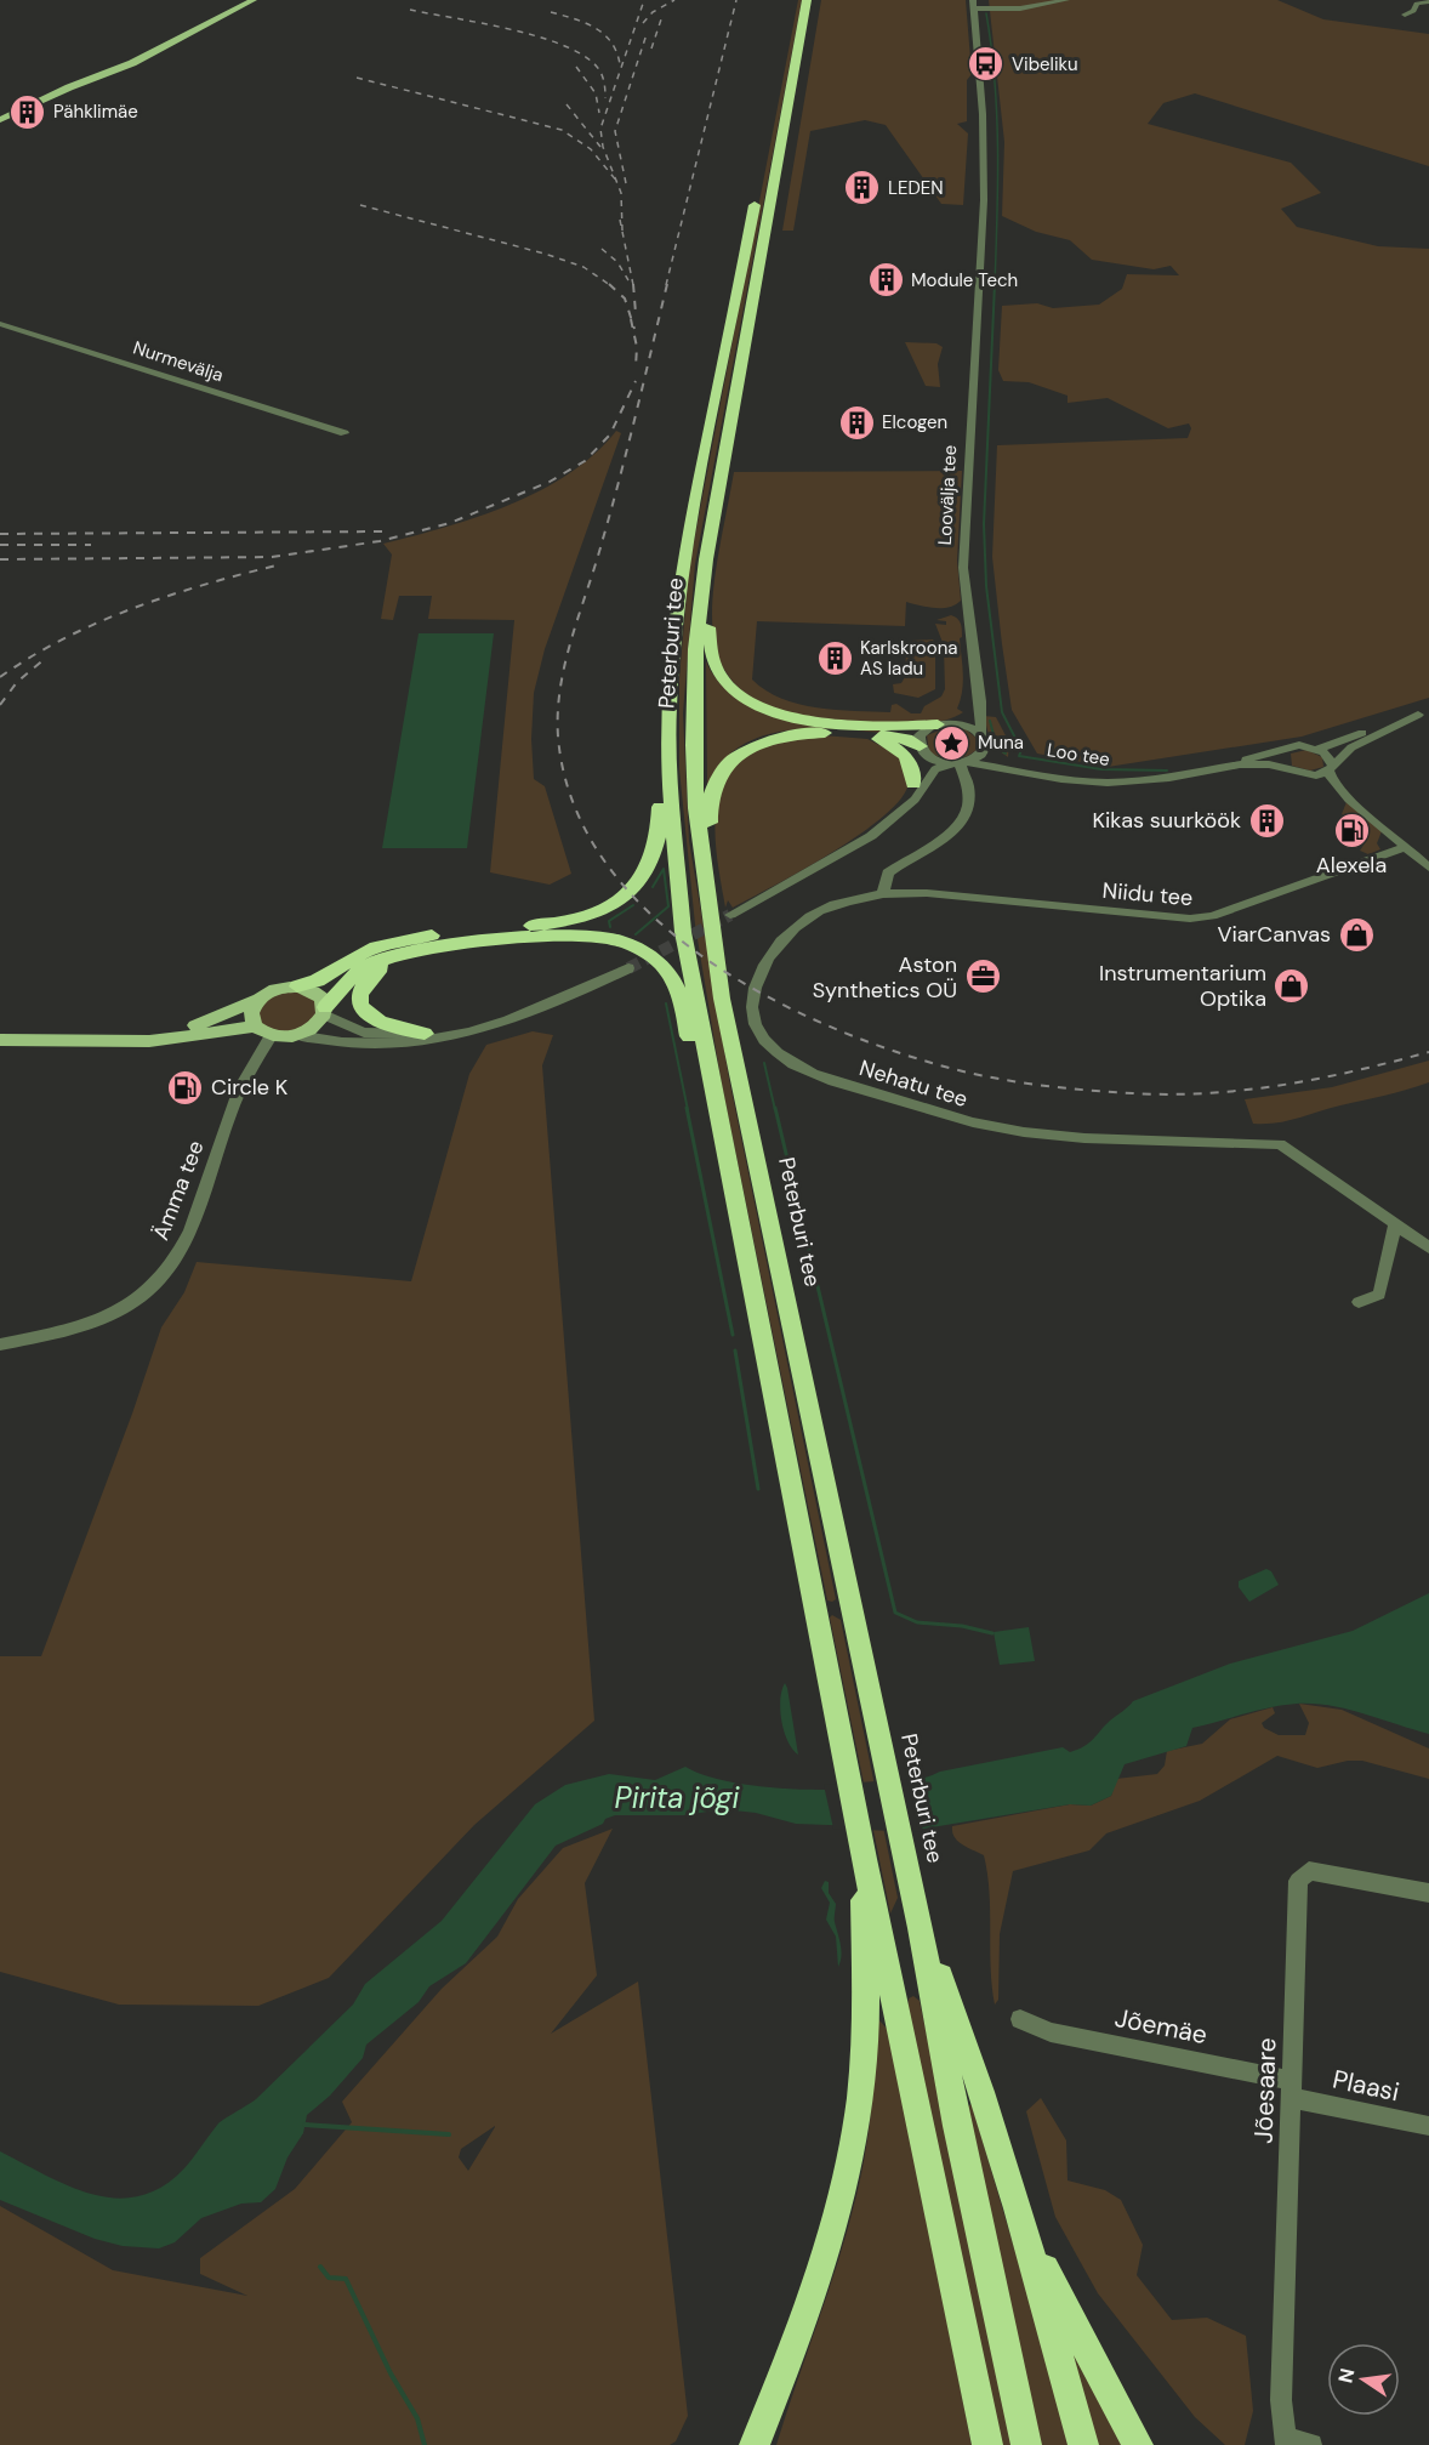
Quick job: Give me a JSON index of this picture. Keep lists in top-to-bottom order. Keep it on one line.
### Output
{"streets":{"highway":["Peterburi tee"],"street":["Nurmevälja","Loovälja tee","Loo tee","Niidu tee","Nehatu tee","Ämma tee","Jõemäe","Plaasi","Jõesaare"]},"crossings":[["Loovälja tee","Loo tee"],["Niidu tee","Nehatu tee"],["Jõemäe","Plaasi"],["Jõemäe","Jõesaare"],["Plaasi","Jõesaare"]],"water":["Pirita jõgi"],"places":{"bus stop":["Vibeliku"],"building":["Pähklimäe","LEDEN","Module Tech","Elcogen","Karlskroona AS ladu","Kikas suurköök"],"place":["Muna"],"fuel station":["Alexela","Circle K"],"shop":["ViarCanvas","Instrumentarium Optika"],"office":["Aston Synthetics OÜ"]},"north":"left"}
